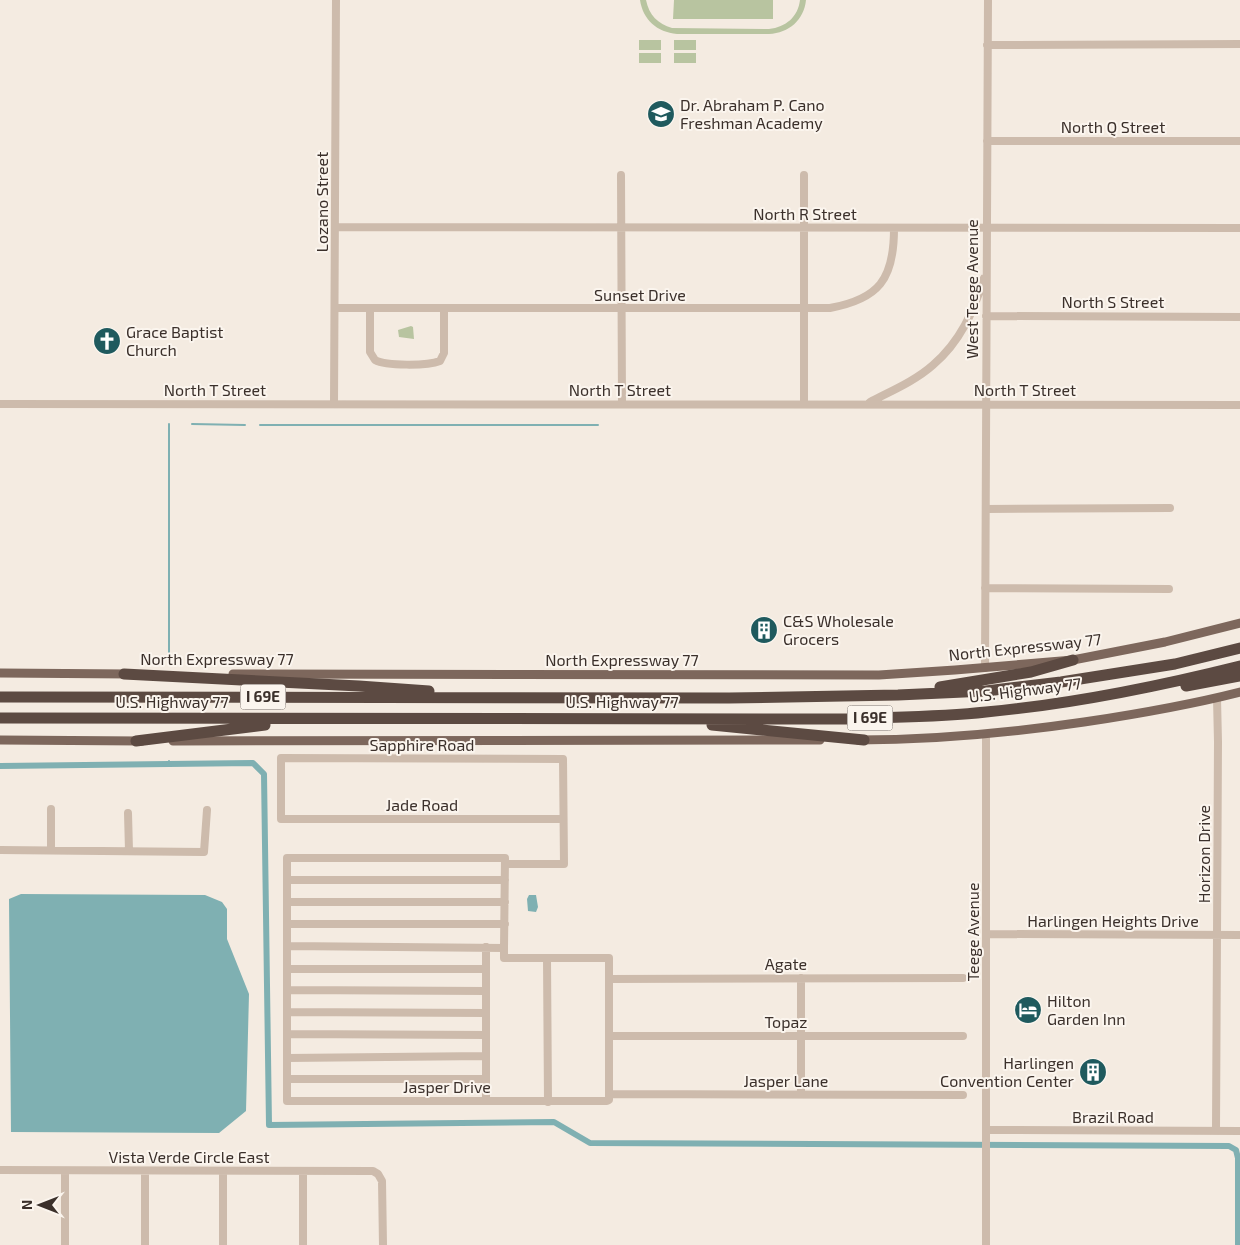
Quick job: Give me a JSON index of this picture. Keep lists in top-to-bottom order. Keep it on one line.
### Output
{"streets":{"highway":["U.S. Highway 77","I 69E"],"main road":["North Expressway 77"],"street":["North Q Street","Lozano Street","North R Street","West Teege Avenue","Sunset Drive","North S Street","North T Street","Sapphire Road","Jade Road","Horizon Drive","Harlingen Heights Drive","Teege Avenue","Agate","Topaz","Jasper Lane","Jasper Drive","Brazil Road","Vista Verde Circle East"]},"crossings":[["North Q Street","West Teege Avenue"],["Lozano Street","North R Street"],["Lozano Street","Sunset Drive"],["Lozano Street","North T Street"],["North R Street","West Teege Avenue"],["North R Street","Sunset Drive"],["West Teege Avenue","North S Street"],["West Teege Avenue","North T Street"],["West Teege Avenue","North Expressway 77"],["Sapphire Road","Jade Road"],["Horizon Drive","Harlingen Heights Drive"],["Horizon Drive","Brazil Road"],["Harlingen Heights Drive","Teege Avenue"],["Teege Avenue","Brazil Road"],["Jasper Lane","Jasper Drive"]],"places":{"school or university":["Dr. Abraham P. Cano Freshman Academy"],"church":["Grace Baptist Church"],"building":["C&S Wholesale Grocers","Harlingen Convention Center"],"hotel":["Hilton Garden Inn"]},"north":"left"}
